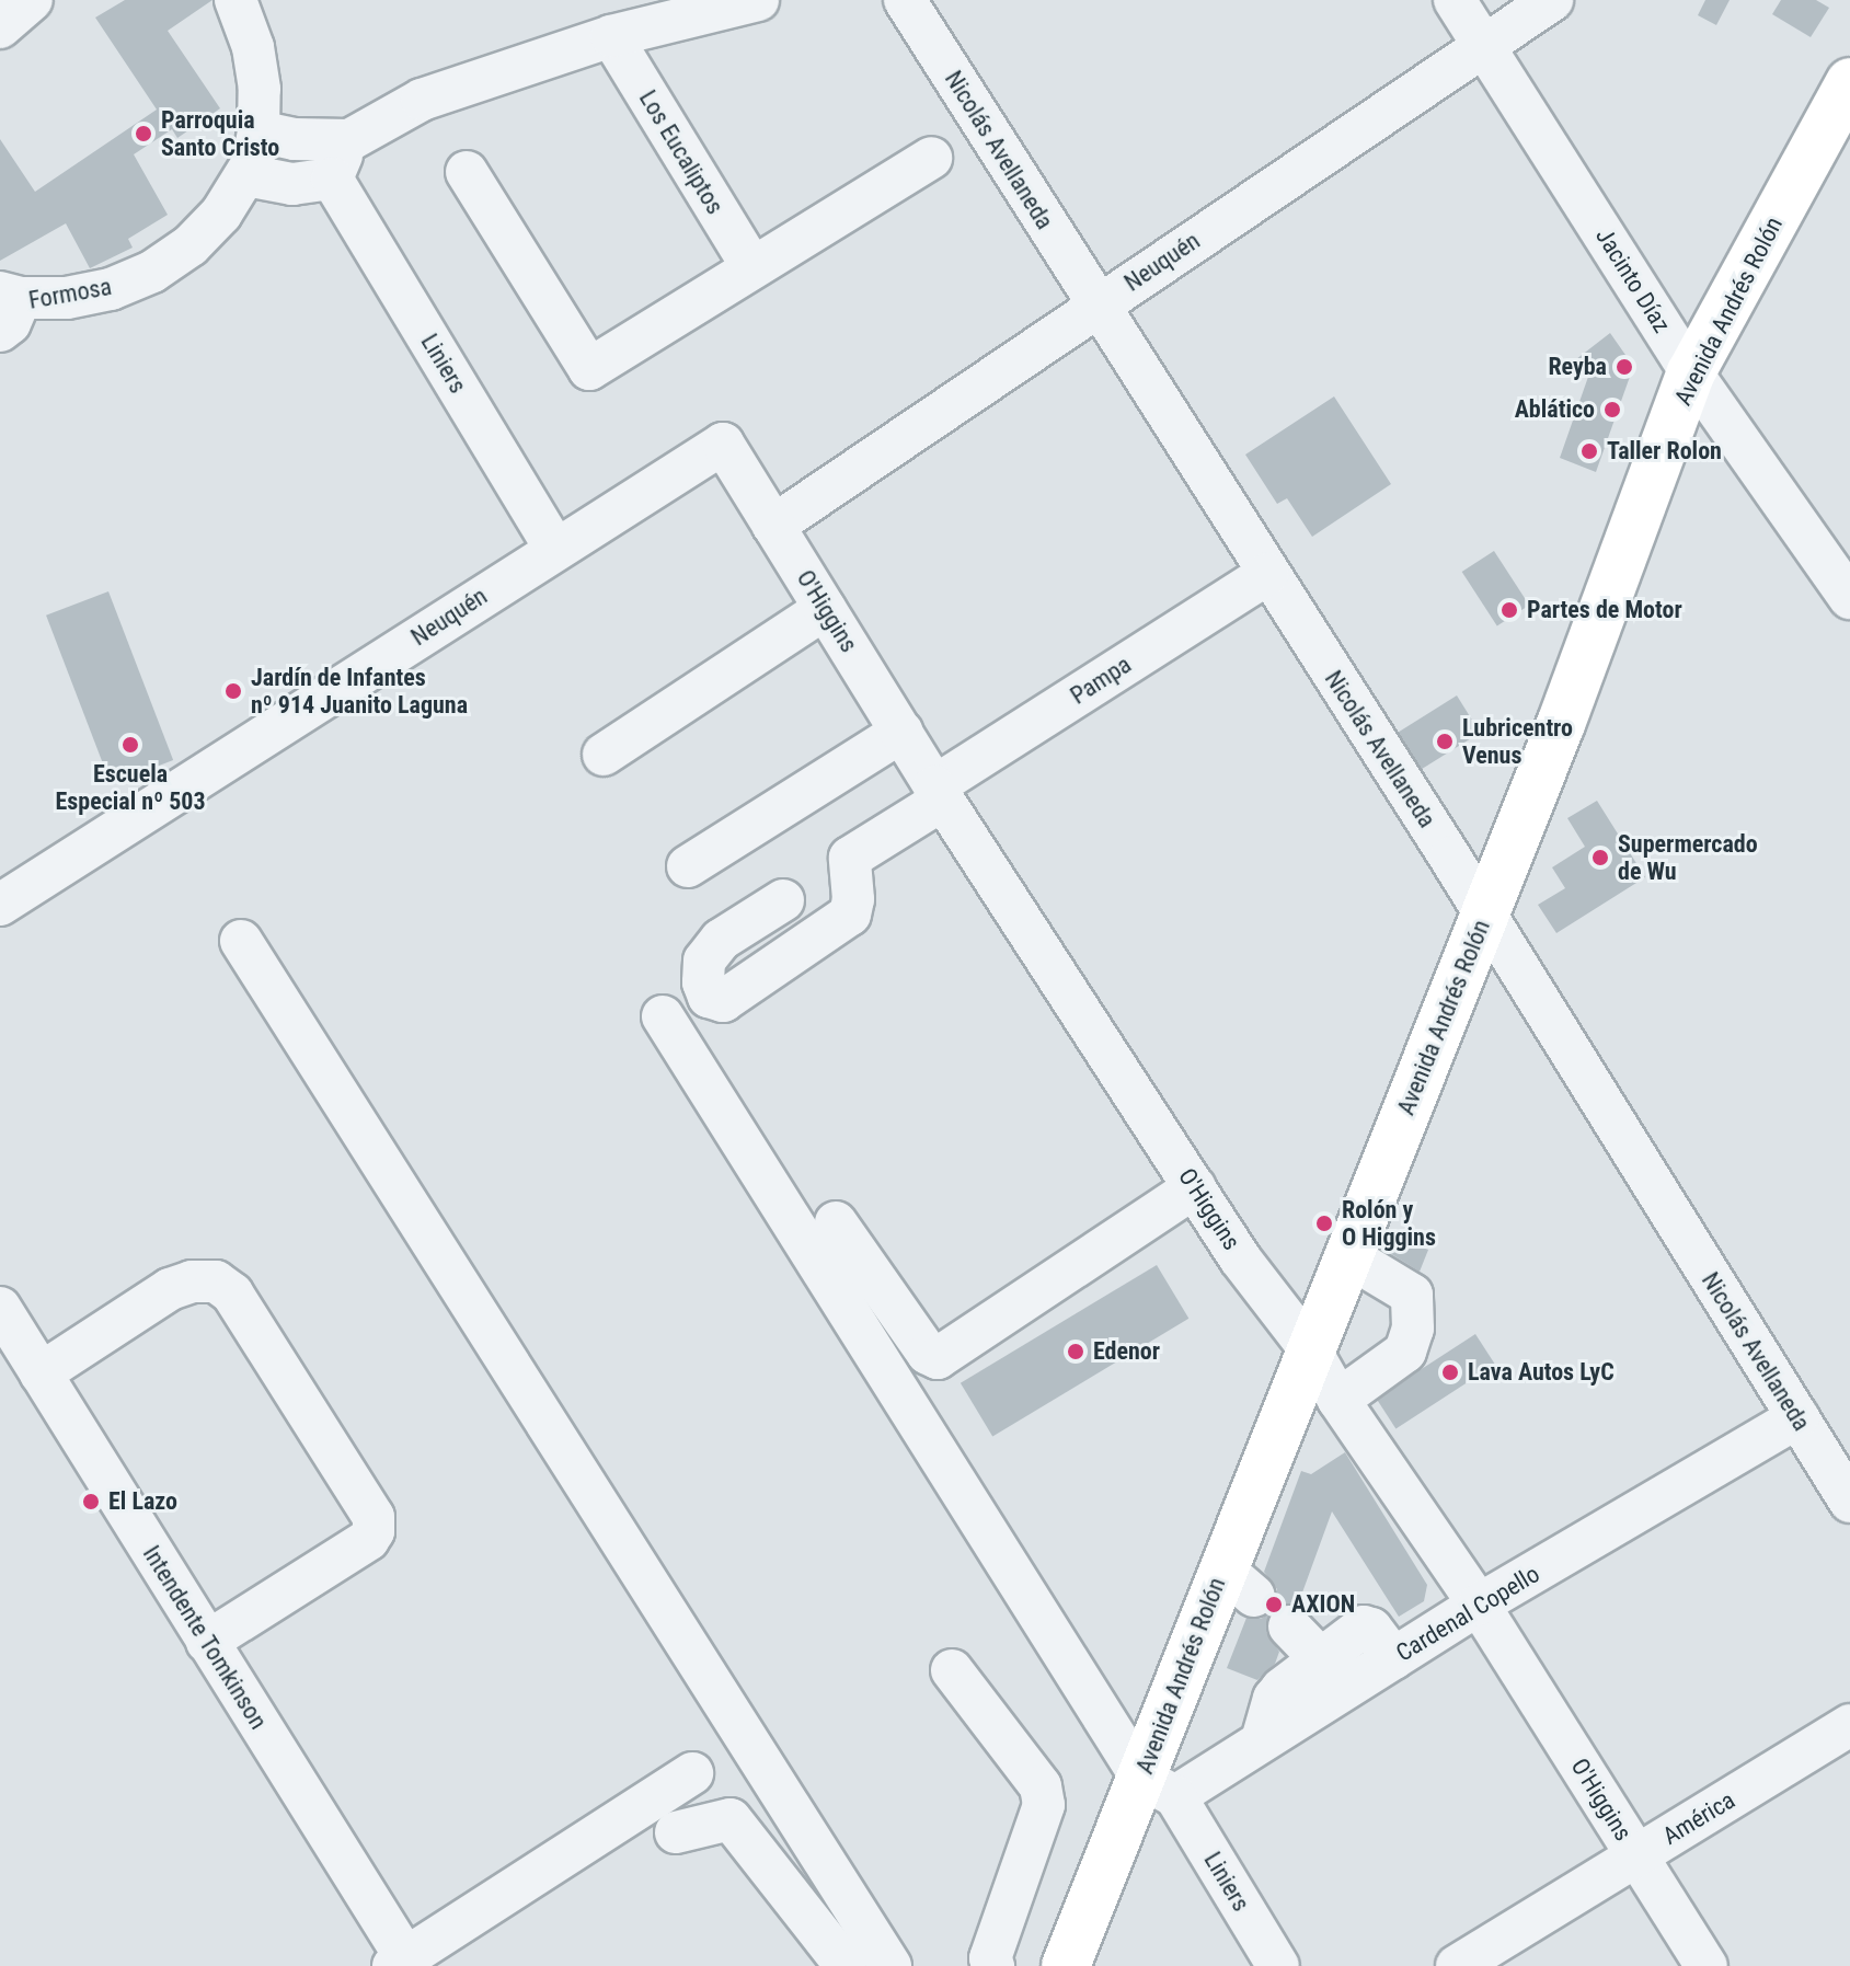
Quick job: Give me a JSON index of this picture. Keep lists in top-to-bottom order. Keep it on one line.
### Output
{"streets":{"main road":["Avenida Andrés Rolón"],"street":["Nicolás Avellaneda","Los Eucaliptos","Neuquén","Jacinto Díaz","Formosa","Liniers","O'Higgins","Pampa","Cardenal Copello","Intendente Tomkinson","América"]},"crossings":[["Nicolás Avellaneda","Neuquén"],["Nicolás Avellaneda","Avenida Andrés Rolón"],["Nicolás Avellaneda","Pampa"],["Nicolás Avellaneda","Cardenal Copello"],["Neuquén","Jacinto Díaz"],["Neuquén","Liniers"],["Neuquén","O'Higgins"],["Jacinto Díaz","Avenida Andrés Rolón"],["Avenida Andrés Rolón","Liniers"],["Avenida Andrés Rolón","O'Higgins"],["Avenida Andrés Rolón","Cardenal Copello"],["Liniers","Cardenal Copello"],["O'Higgins","Pampa"],["O'Higgins","Cardenal Copello"],["O'Higgins","América"]],"places":["Parroquia Santo Cristo","Reyba","Ablático","Taller Rolon","Partes de Motor","Jardín de Infantes nº 914 Juanito Laguna","Lubricentro Venus","Escuela Especial nº 503","Supermercado de Wu","Rolón y O Higgins","Edenor","Lava Autos LyC","El Lazo","AXION"]}
